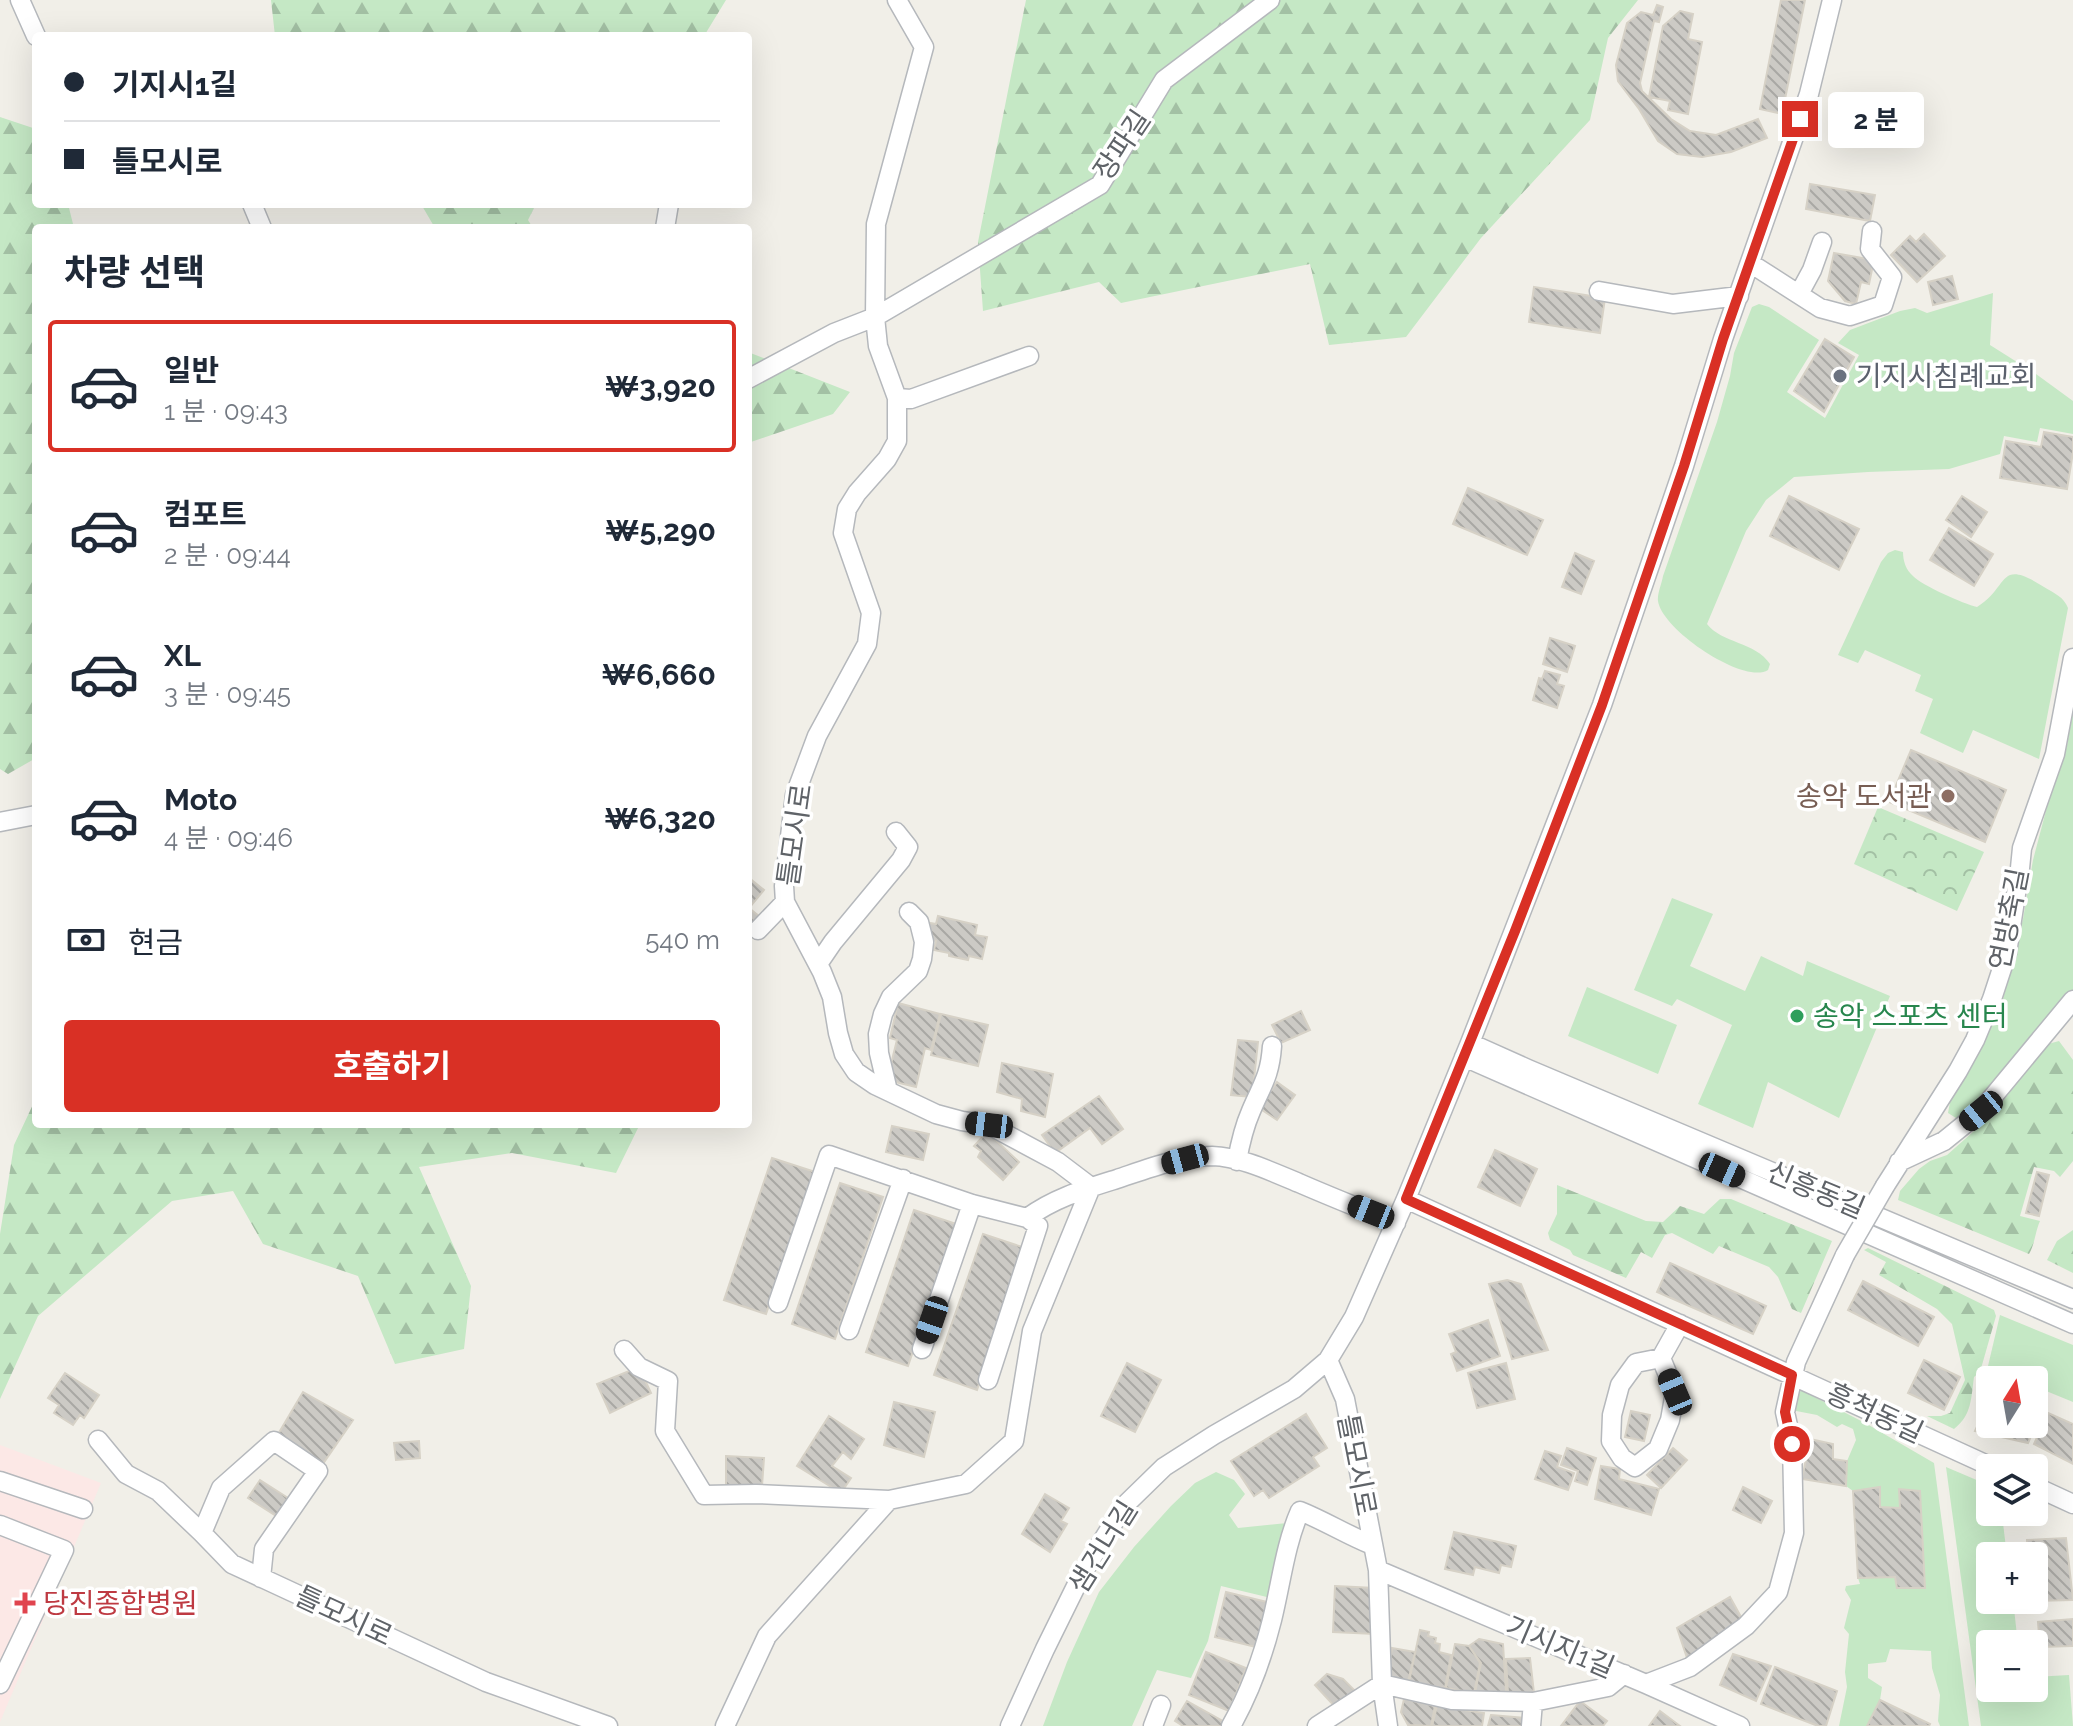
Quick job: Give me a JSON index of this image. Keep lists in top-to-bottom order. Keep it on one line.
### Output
{"streets":{"street":["장파길","틀모시로","연방축길","신흥동길","흥척동길","샘건너길","기시지1길"]},"crossings":[["틀모시로","샘건너길"],["틀모시로","기시지1길"],["연방축길","흥척동길"]],"places":{"other":["기지시침례교회","송악 도서관","송악 스포츠 센터"],"health":["당진종합병원"]},"north":"top","page":{"banner":["기지시1길","틀모시로"],"bubble":"2 분","heading":"차량 선택","list":[{"name":"일반","note":"1 분 · 09:43","value":"₩3,920"},{"name":"컴포트","note":"2 분 · 09:44","value":"₩5,290"},{"name":"XL","note":"3 분 · 09:45","value":"₩6,660"},{"name":"Moto","note":"4 분 · 09:46","value":"₩6,320"}],"pay":["현금","540 m"],"buttons":"호출하기","map_buttons":["+","−"]}}
